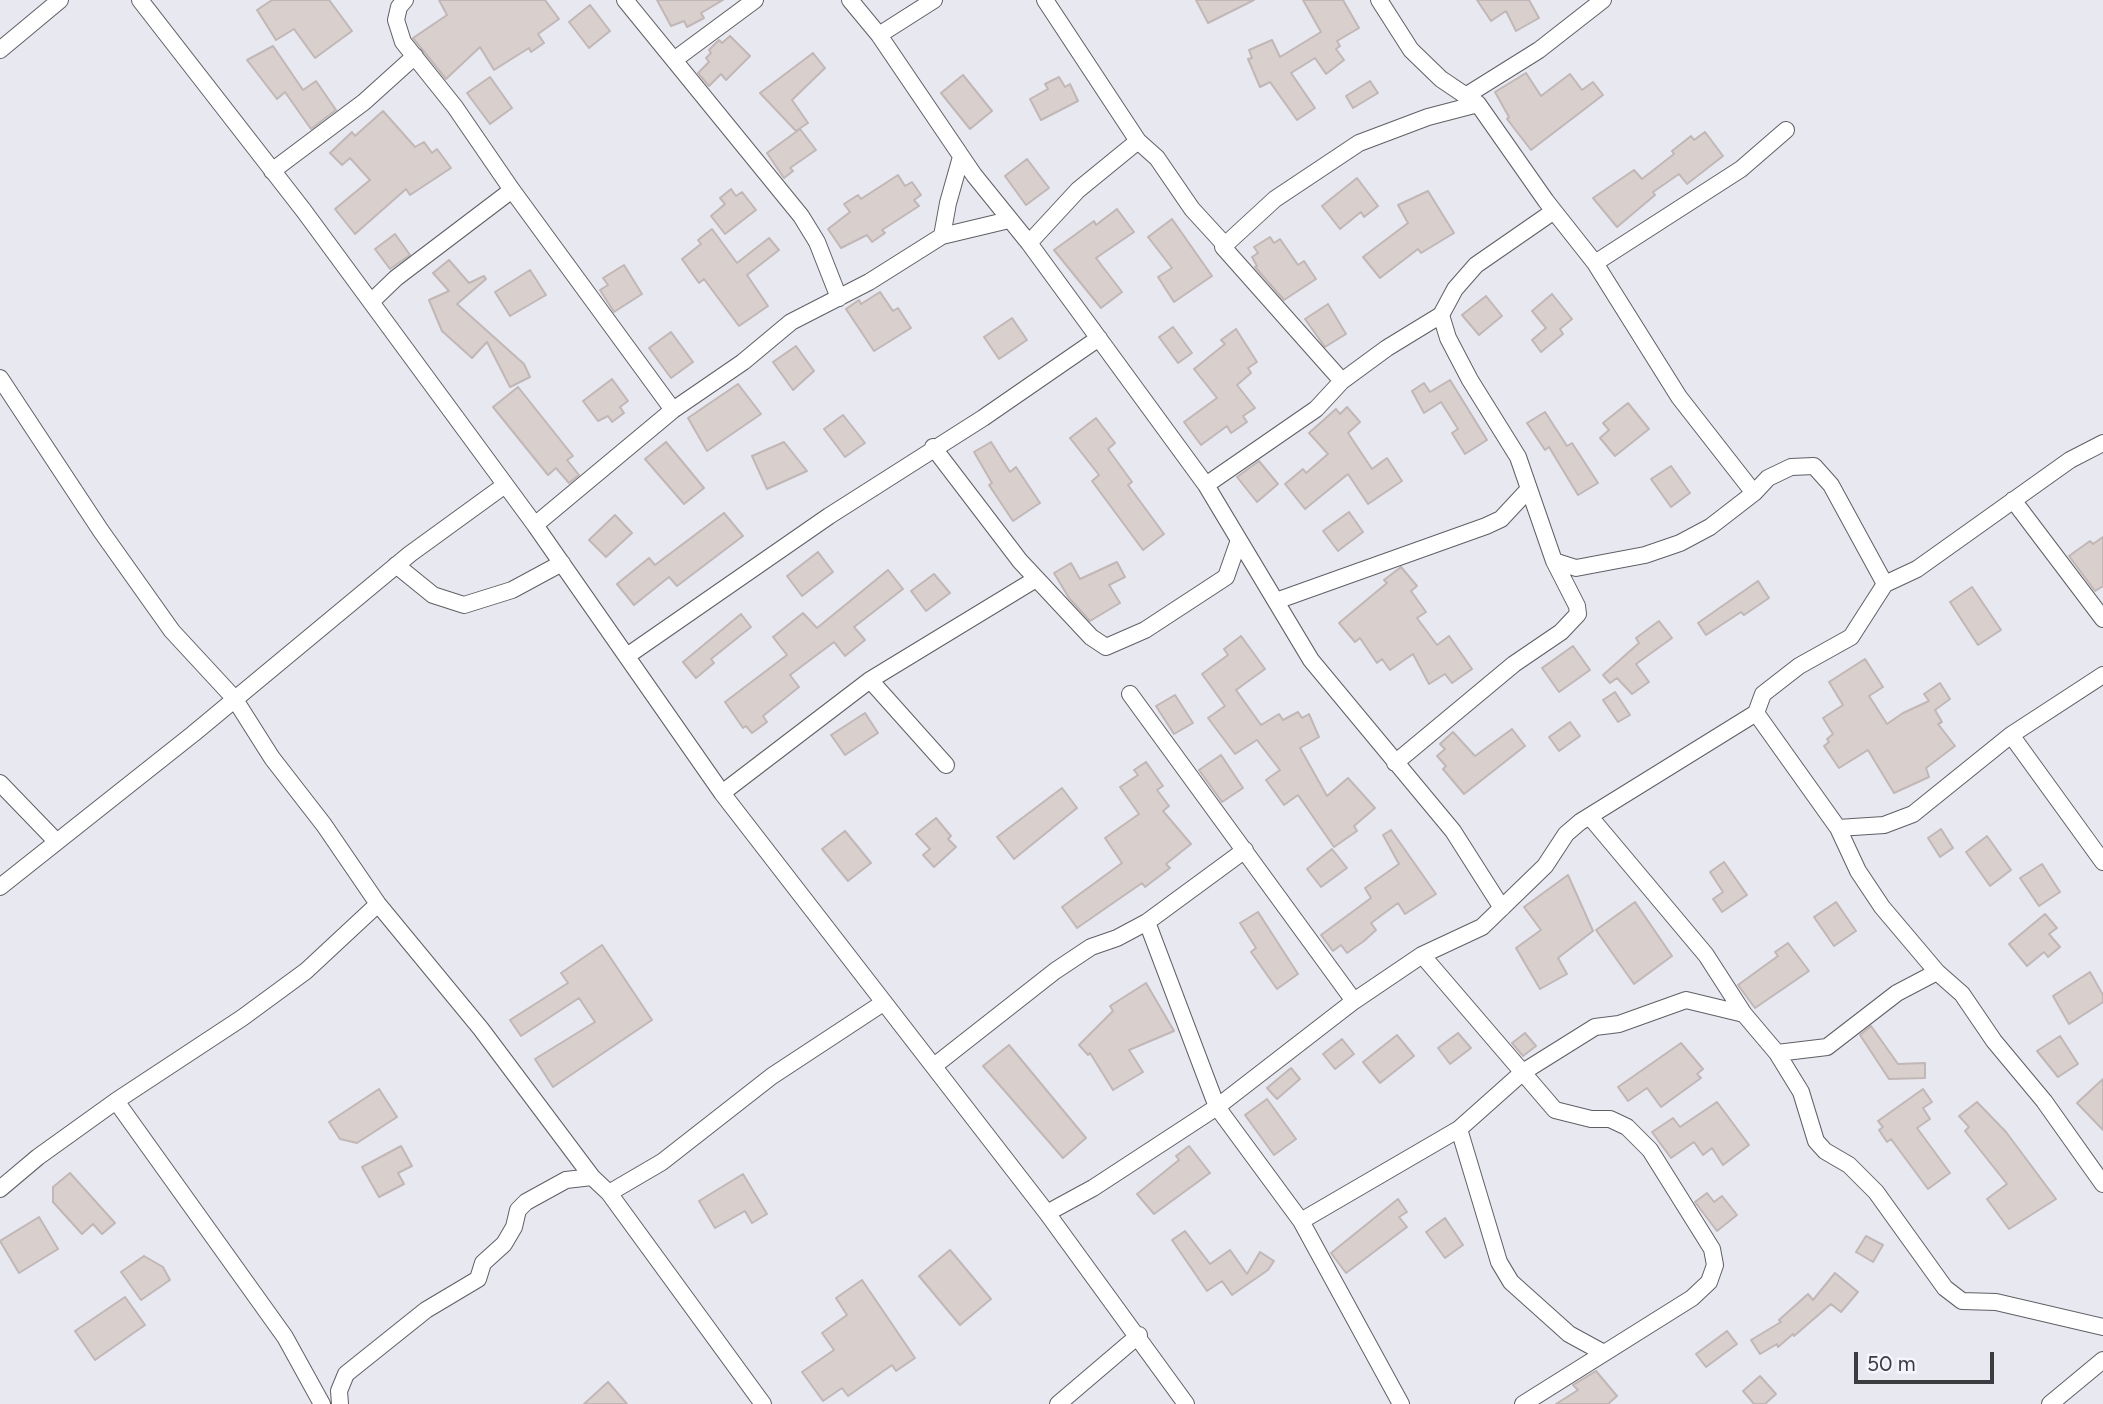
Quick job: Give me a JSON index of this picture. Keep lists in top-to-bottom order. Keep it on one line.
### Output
{"scale_bar":"50 m"}
